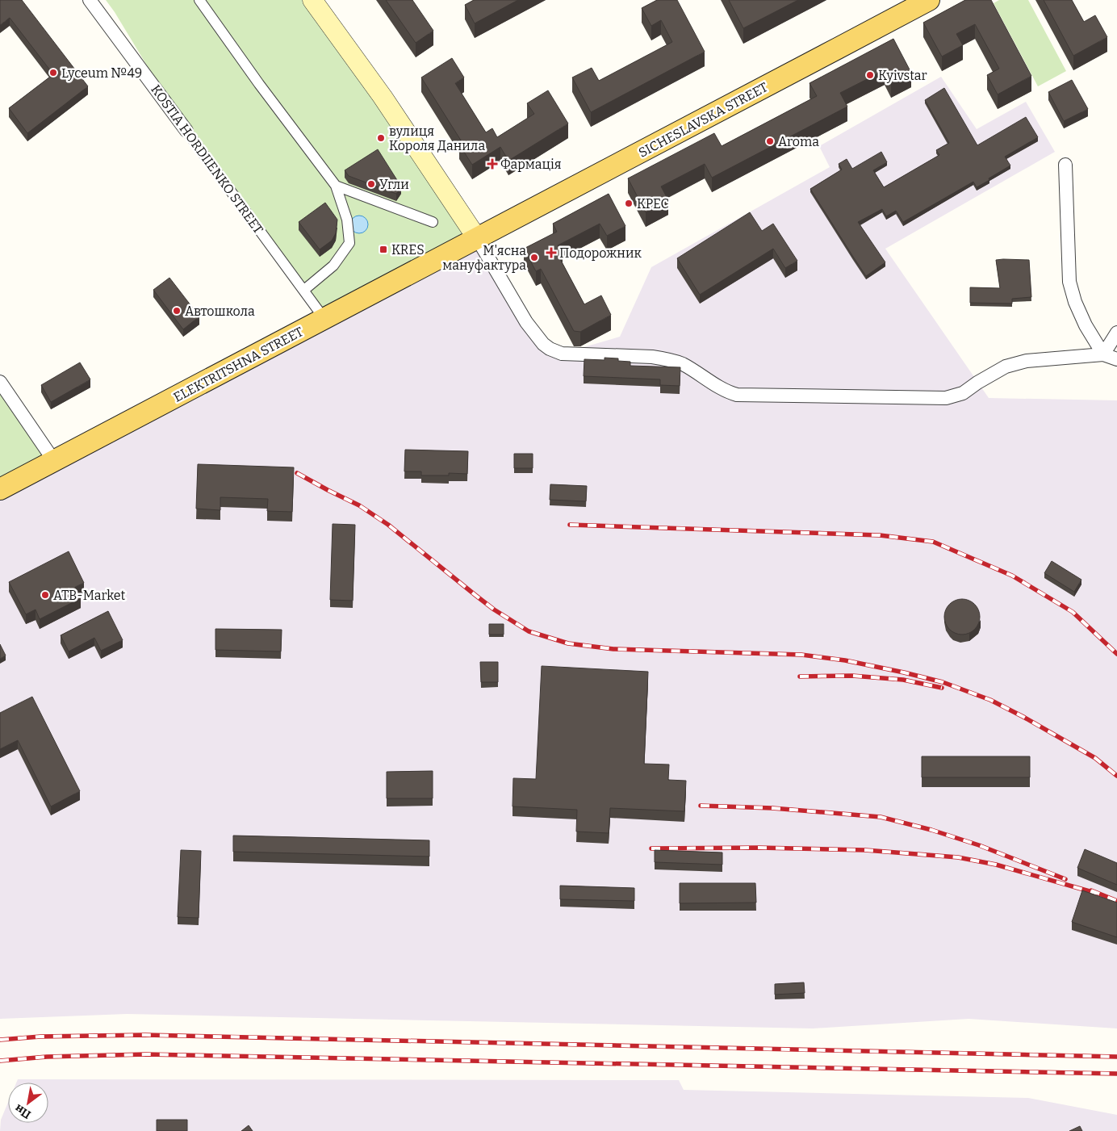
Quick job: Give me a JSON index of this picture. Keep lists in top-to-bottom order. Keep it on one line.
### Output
{"streets":{"main road":["SICHESLAVSKA STREET","ELEKTRITSHNA STREET"],"street":["KOSTIA HORDIIENKO STREET"]},"crossings":[["SICHESLAVSKA STREET","ELEKTRITSHNA STREET"],["KOSTIA HORDIIENKO STREET","ELEKTRITSHNA STREET"]],"places":{"other":["Lyceum №49","Kyivstar","вулиця Короля Данила","Aroma","Угли","КРЕС","М'ясна мануфактура","Автошкола","ATB-Market"],"health":["Фармація","Подорожник"],"transit":["KRES"]},"north":"bottom left"}
